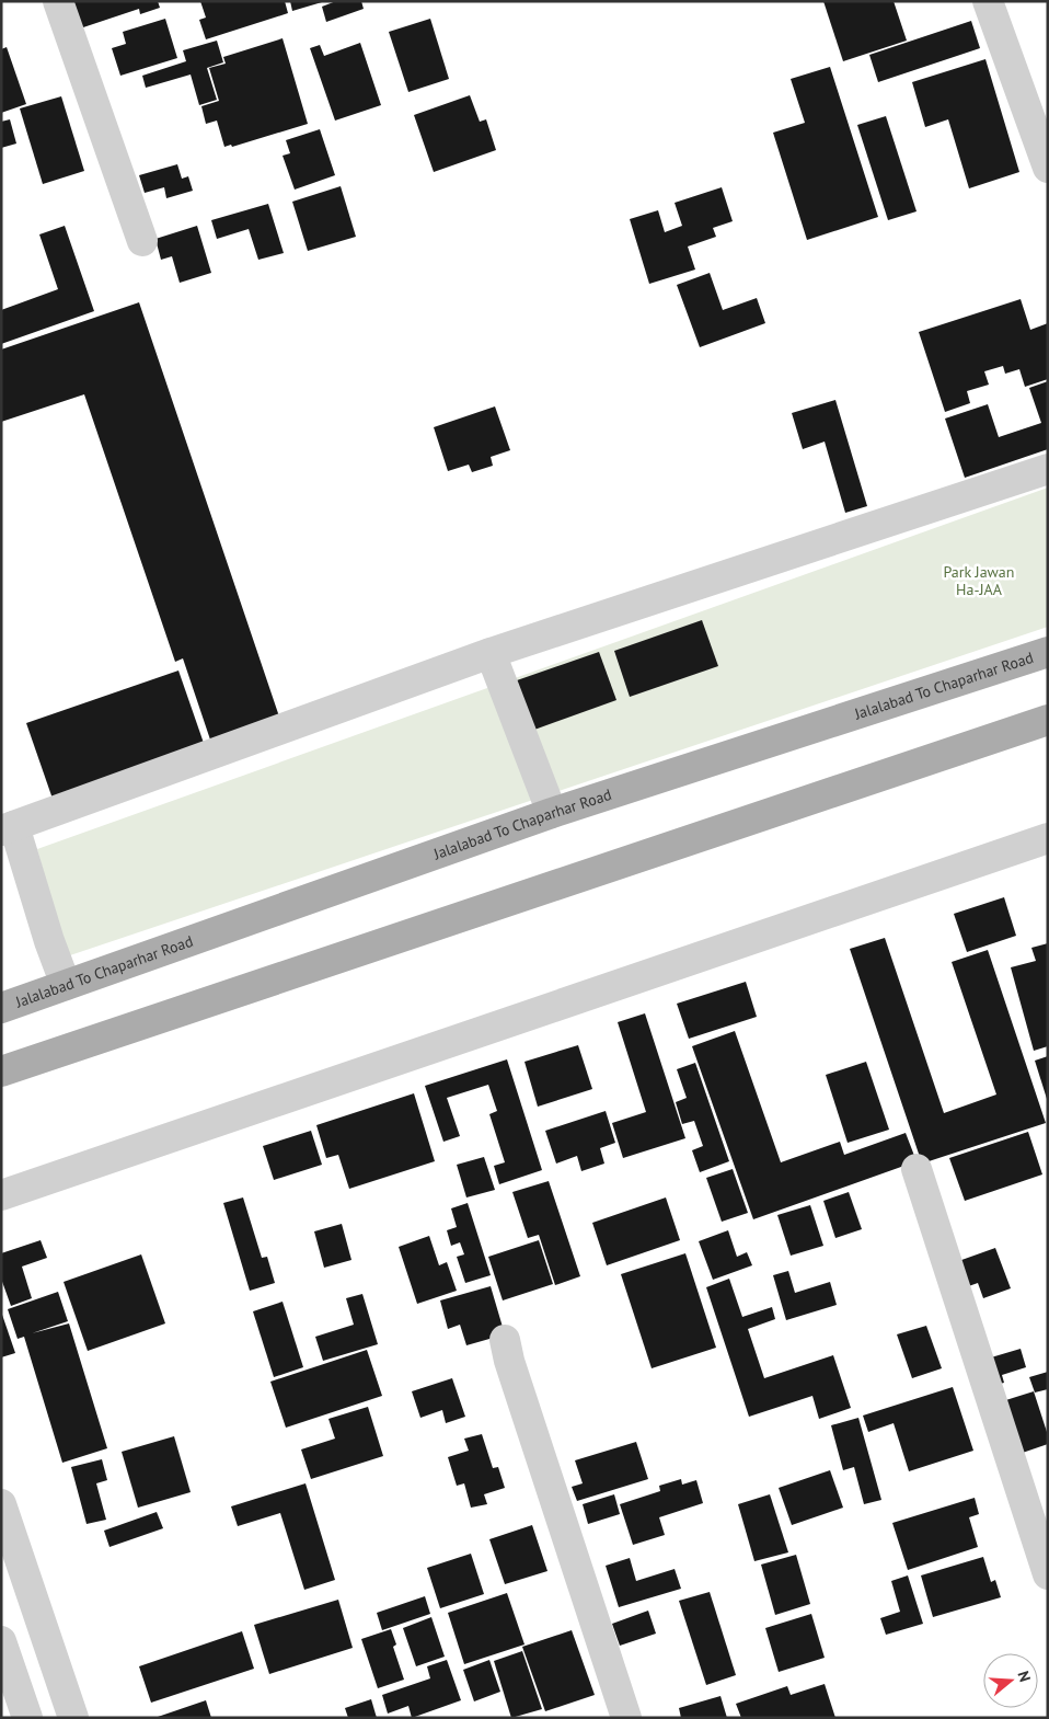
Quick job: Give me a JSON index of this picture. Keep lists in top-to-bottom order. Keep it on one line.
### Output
{"streets":{"main road":["Jalalabad To Chaparhar Road"]},"parks":["Park Jawan Ha-JAA"],"north":"right"}
